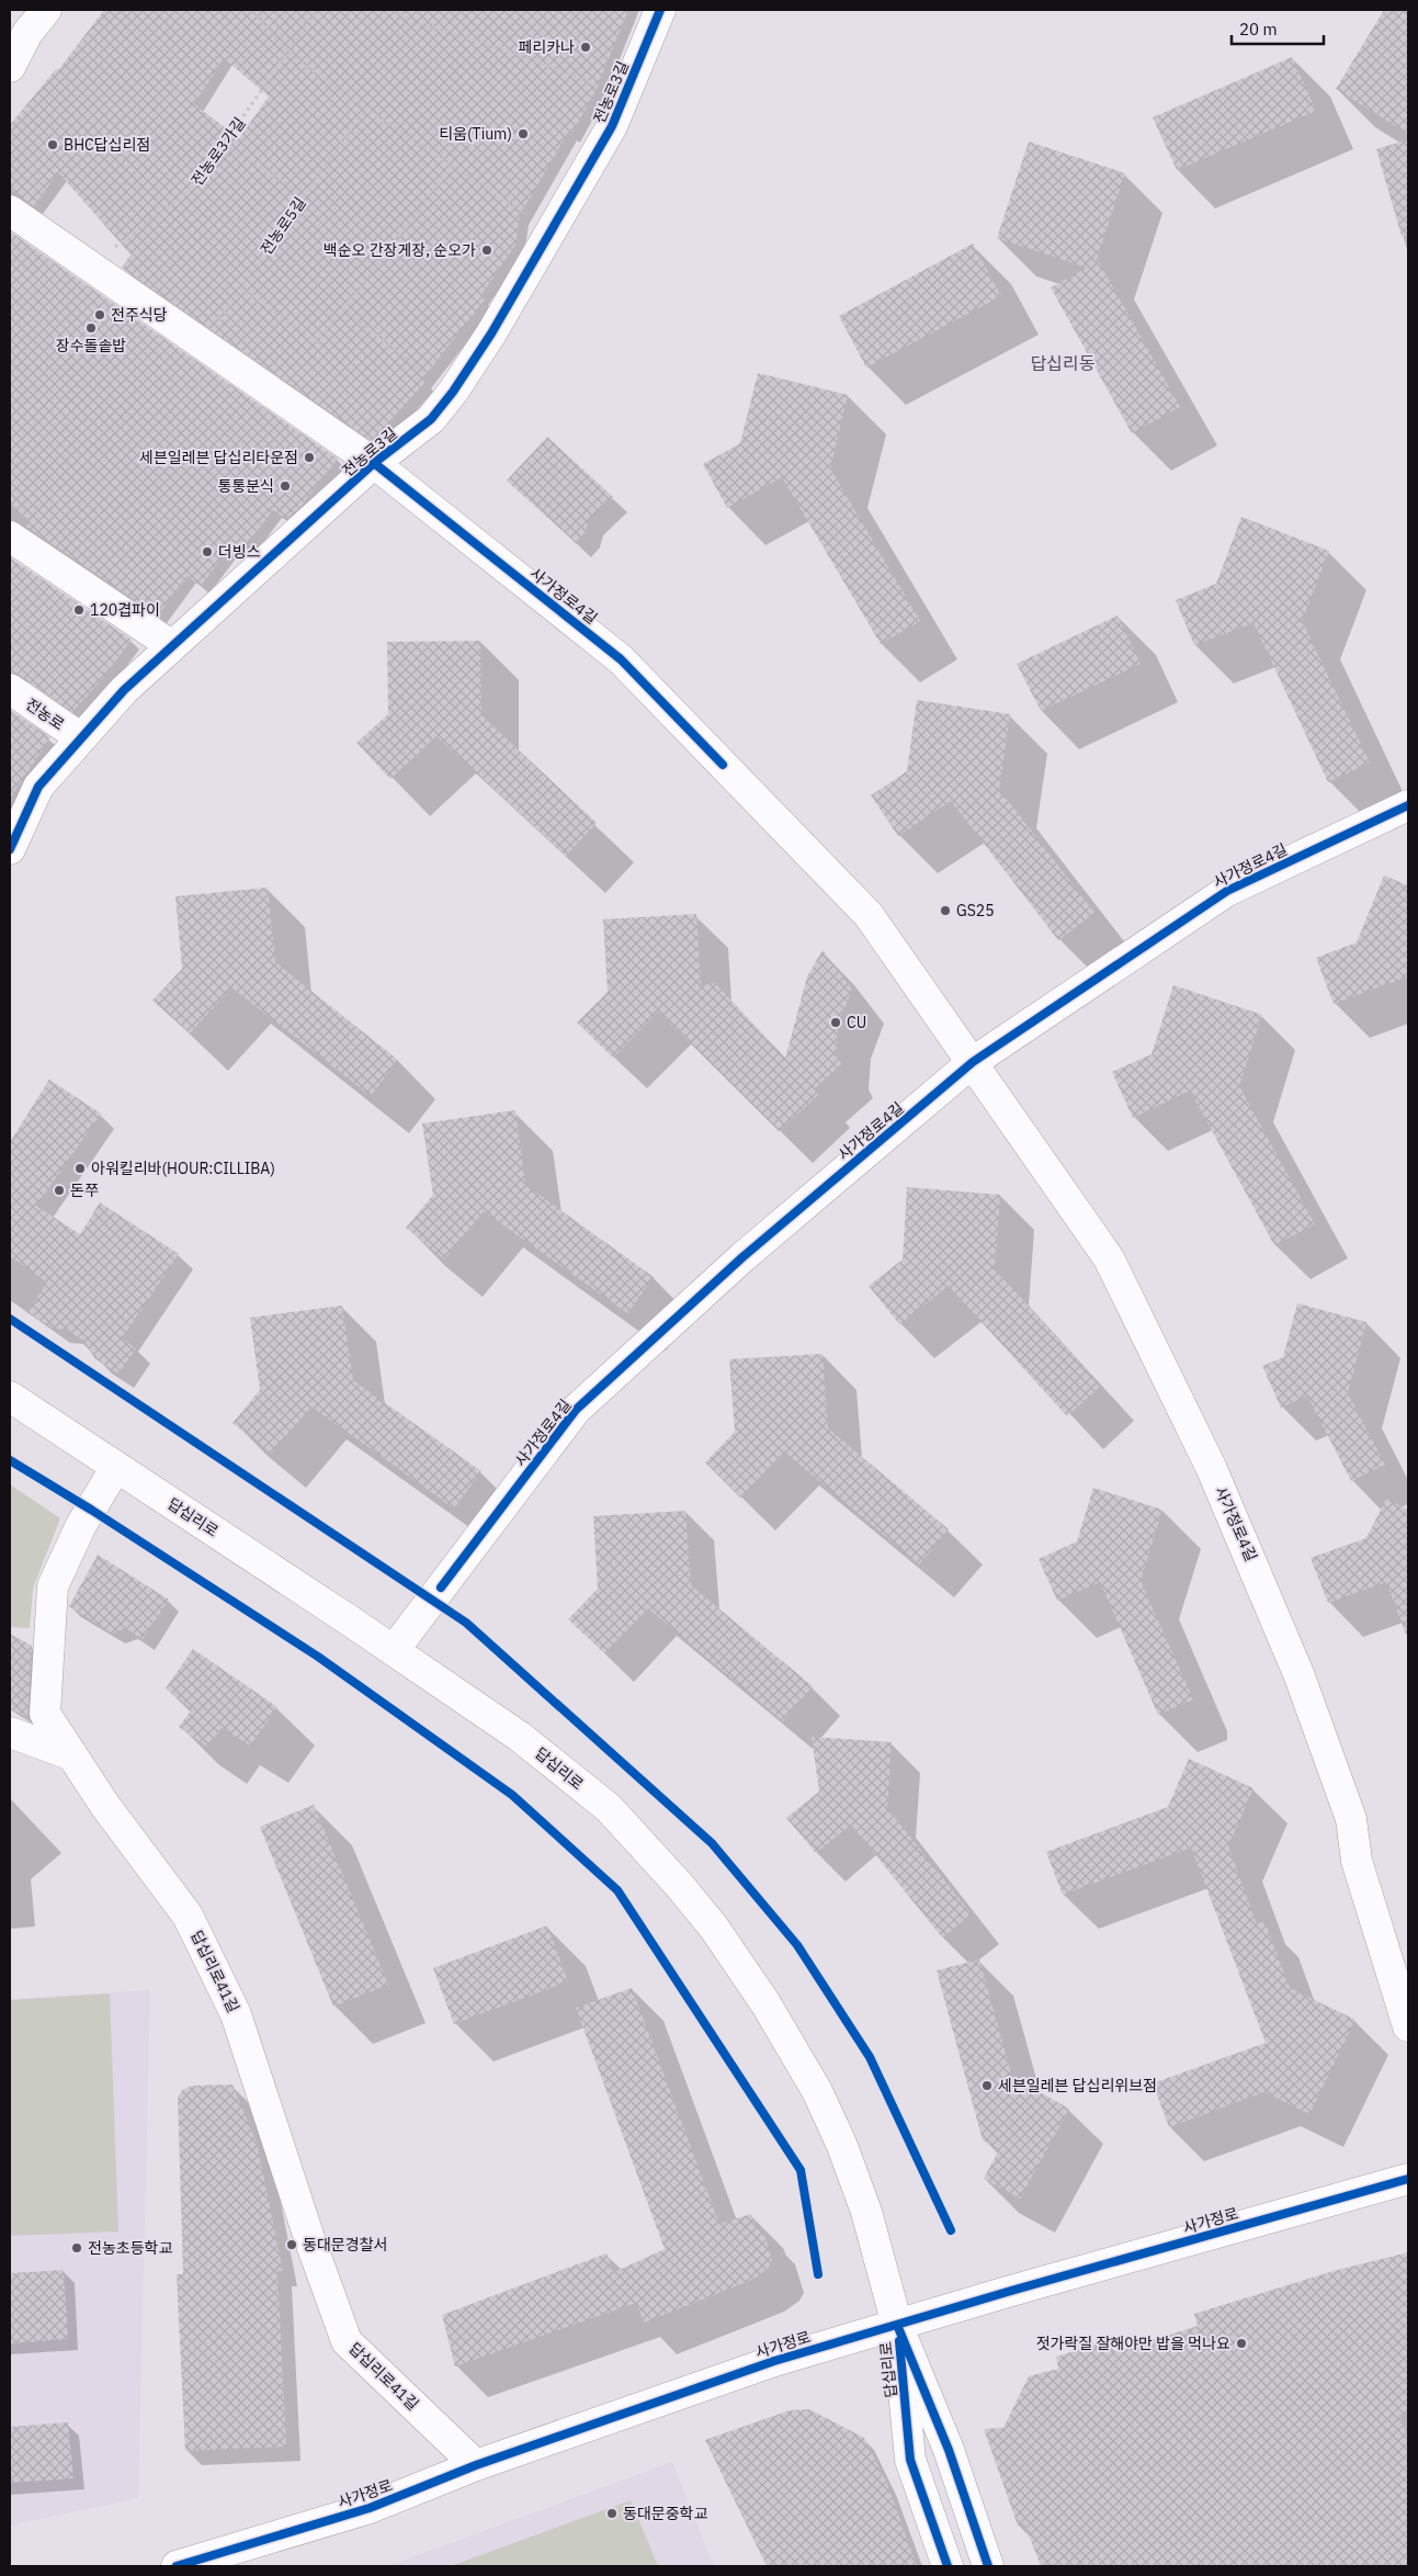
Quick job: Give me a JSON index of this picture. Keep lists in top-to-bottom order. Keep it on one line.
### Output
{"streets":{"street":["전농로3길","사가정로4길","전농로","답십리로","답십리로41길","사가정로"],"path":["전농로3가길","전농로5길"]},"crossings":[["전농로3길","사가정로4길"],["전농로3길","전농로"],["사가정로4길","답십리로"],["답십리로","답십리로41길"],["답십리로","사가정로"],["답십리로41길","사가정로"]],"districts":["답십리동"],"places":["페리카나","티움(Tium)","BHC답십리점","백순오 간장게장, 순오가","전주식당","장수돌솥밥","세븐일레븐 답십리타운점","통통분식","더빙스","120겹파이","GS25","CU","아워킬리바(HOUR:CILLIBA)","돈쭈","세븐일레븐 답십리위브점","동대문경찰서","전농초등학교","젓가락질 잘해야만 밥을 먹나요","동대문중학교"],"scale_bar":"20 m"}
